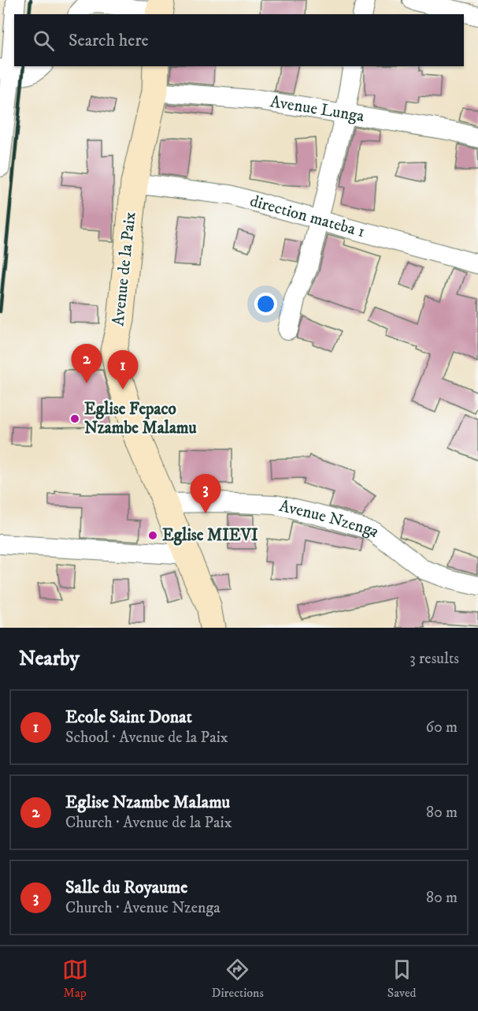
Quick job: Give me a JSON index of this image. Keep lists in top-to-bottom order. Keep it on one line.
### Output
{"streets":{"street":["Avenue Lunga","direction mateba 1","Avenue de la Paix","Avenue Nzenga"]},"crossings":[["Avenue Lunga","Avenue de la Paix"],["direction mateba 1","Avenue de la Paix"],["Avenue de la Paix","Avenue Nzenga"]],"places":["Eglise Fepaco Nzambe Malamu","Eglise MIEVI"],"page":{"search":"Search here","pins":["2","1","3"],"heading":["Nearby","3 results"],"list":[{"mark":"1","name":"Ecole Saint Donat","note":"School · Avenue de la Paix","value":"60 m"},{"mark":"2","name":"Eglise Nzambe Malamu","note":"Church · Avenue de la Paix","value":"80 m"},{"mark":"3","name":"Salle du Royaume","note":"Church · Avenue Nzenga","value":"80 m"}],"nav":["Map","Directions","Saved"]}}
